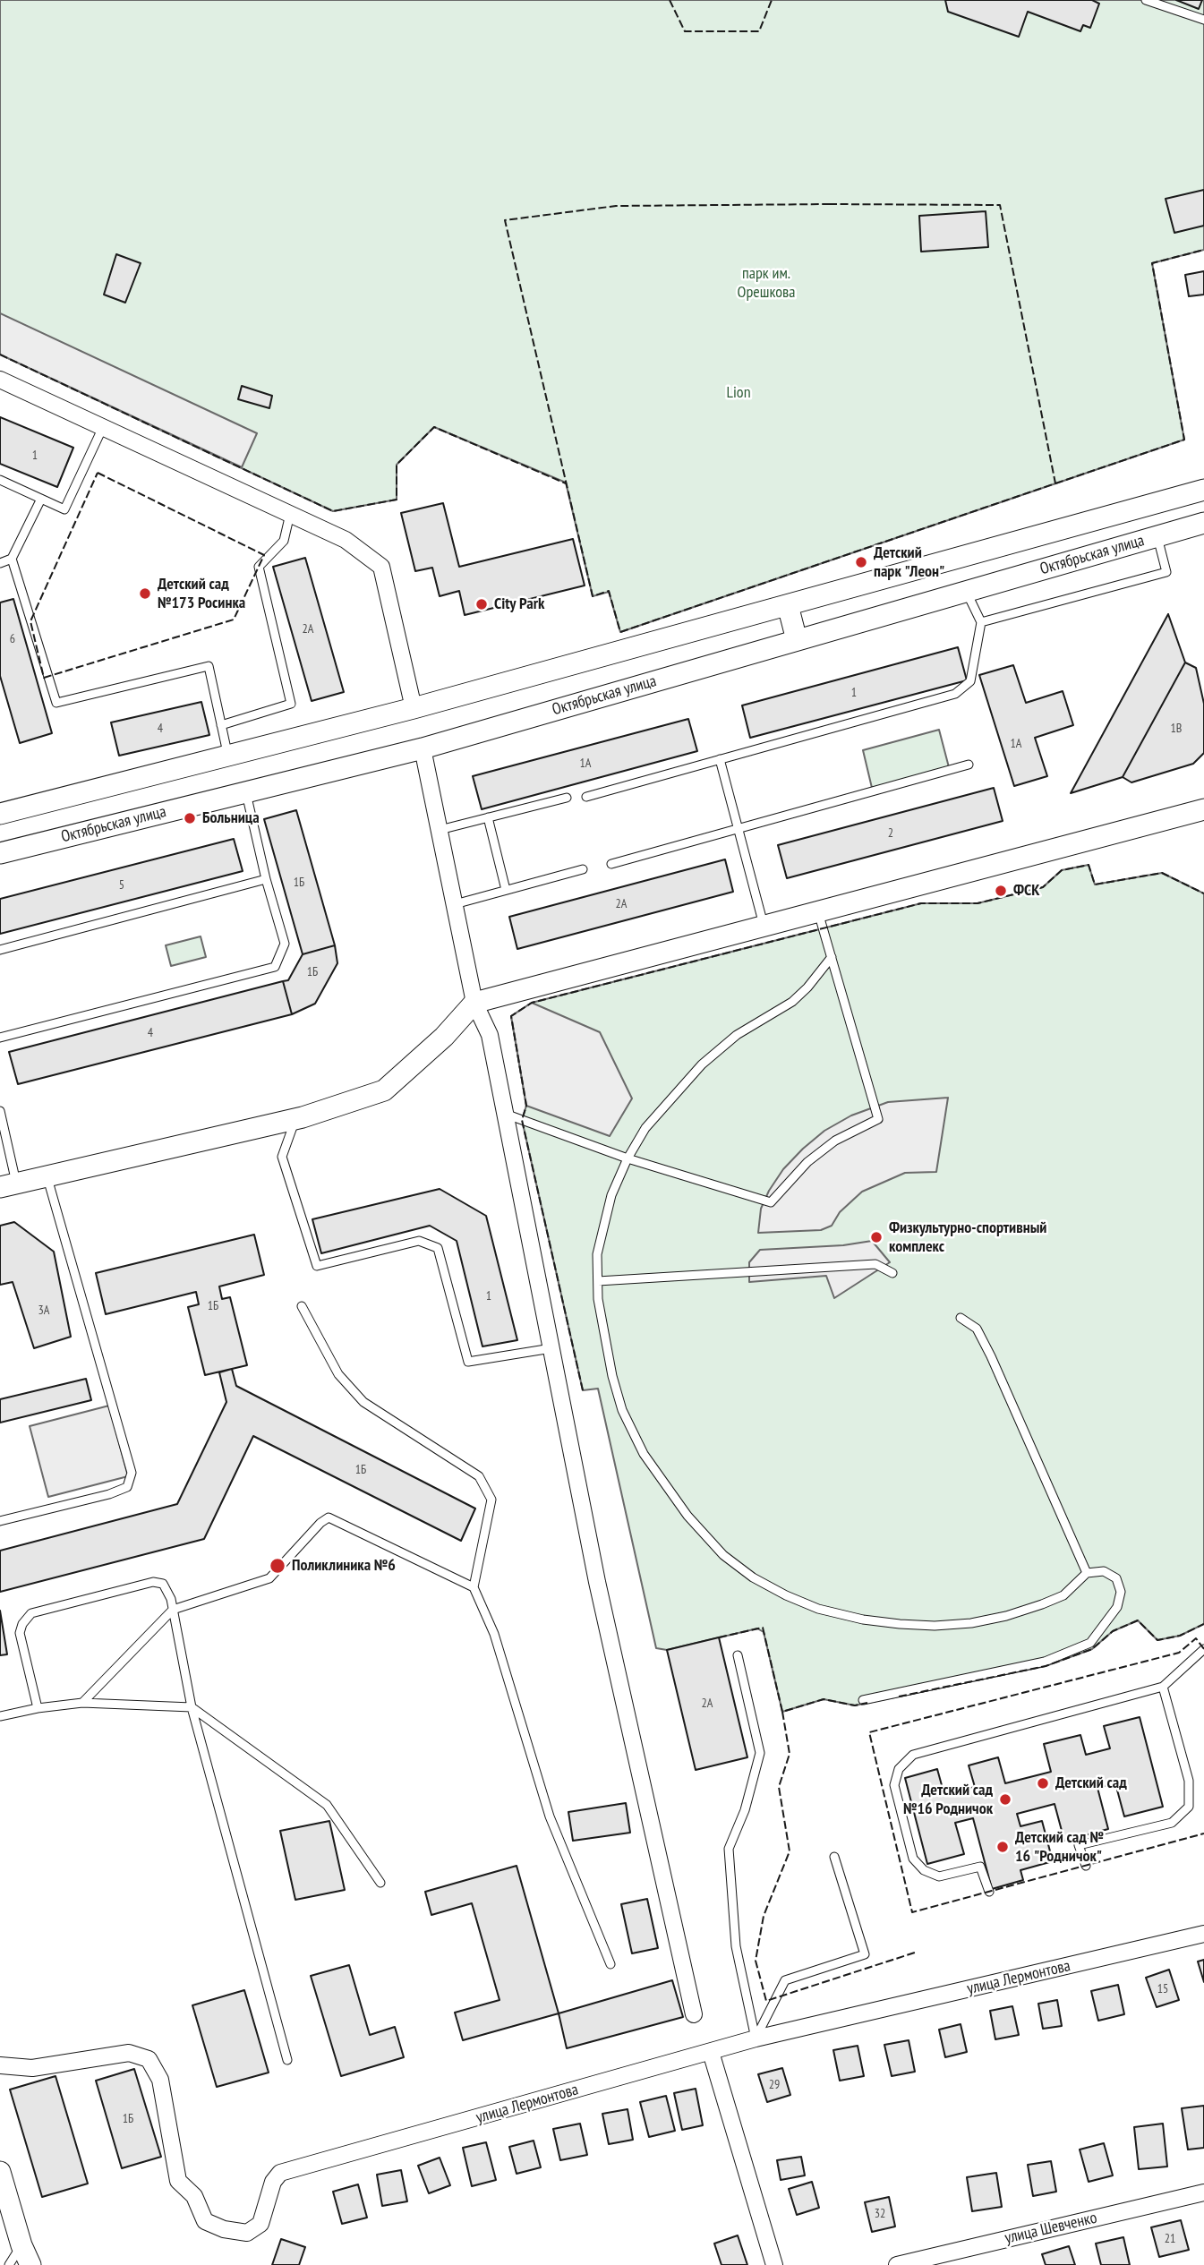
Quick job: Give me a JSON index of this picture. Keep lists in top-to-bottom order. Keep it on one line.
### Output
{"streets":{"street":["Октябрьская улица","улица Лермонтова","улица Шевченко"]},"parks":["парк им. Орешкова","Lion"],"places":["Детский парк \"Леон\"","Детский сад №173 Росинка","City Park","Больница","ФСК","Физкультурно-спортивный комплекс","Поликлиника №6","Детский сад","Детский сад №16 Родничок","Детский сад № 16 \"Родничок\""],"house_numbers":["1","2А","6","1","4","1В","1А","1А","2","1Б","5","2А","1Б","4","1","1Б","3А","1Б","2А","15","29","1Б","32","21"]}
